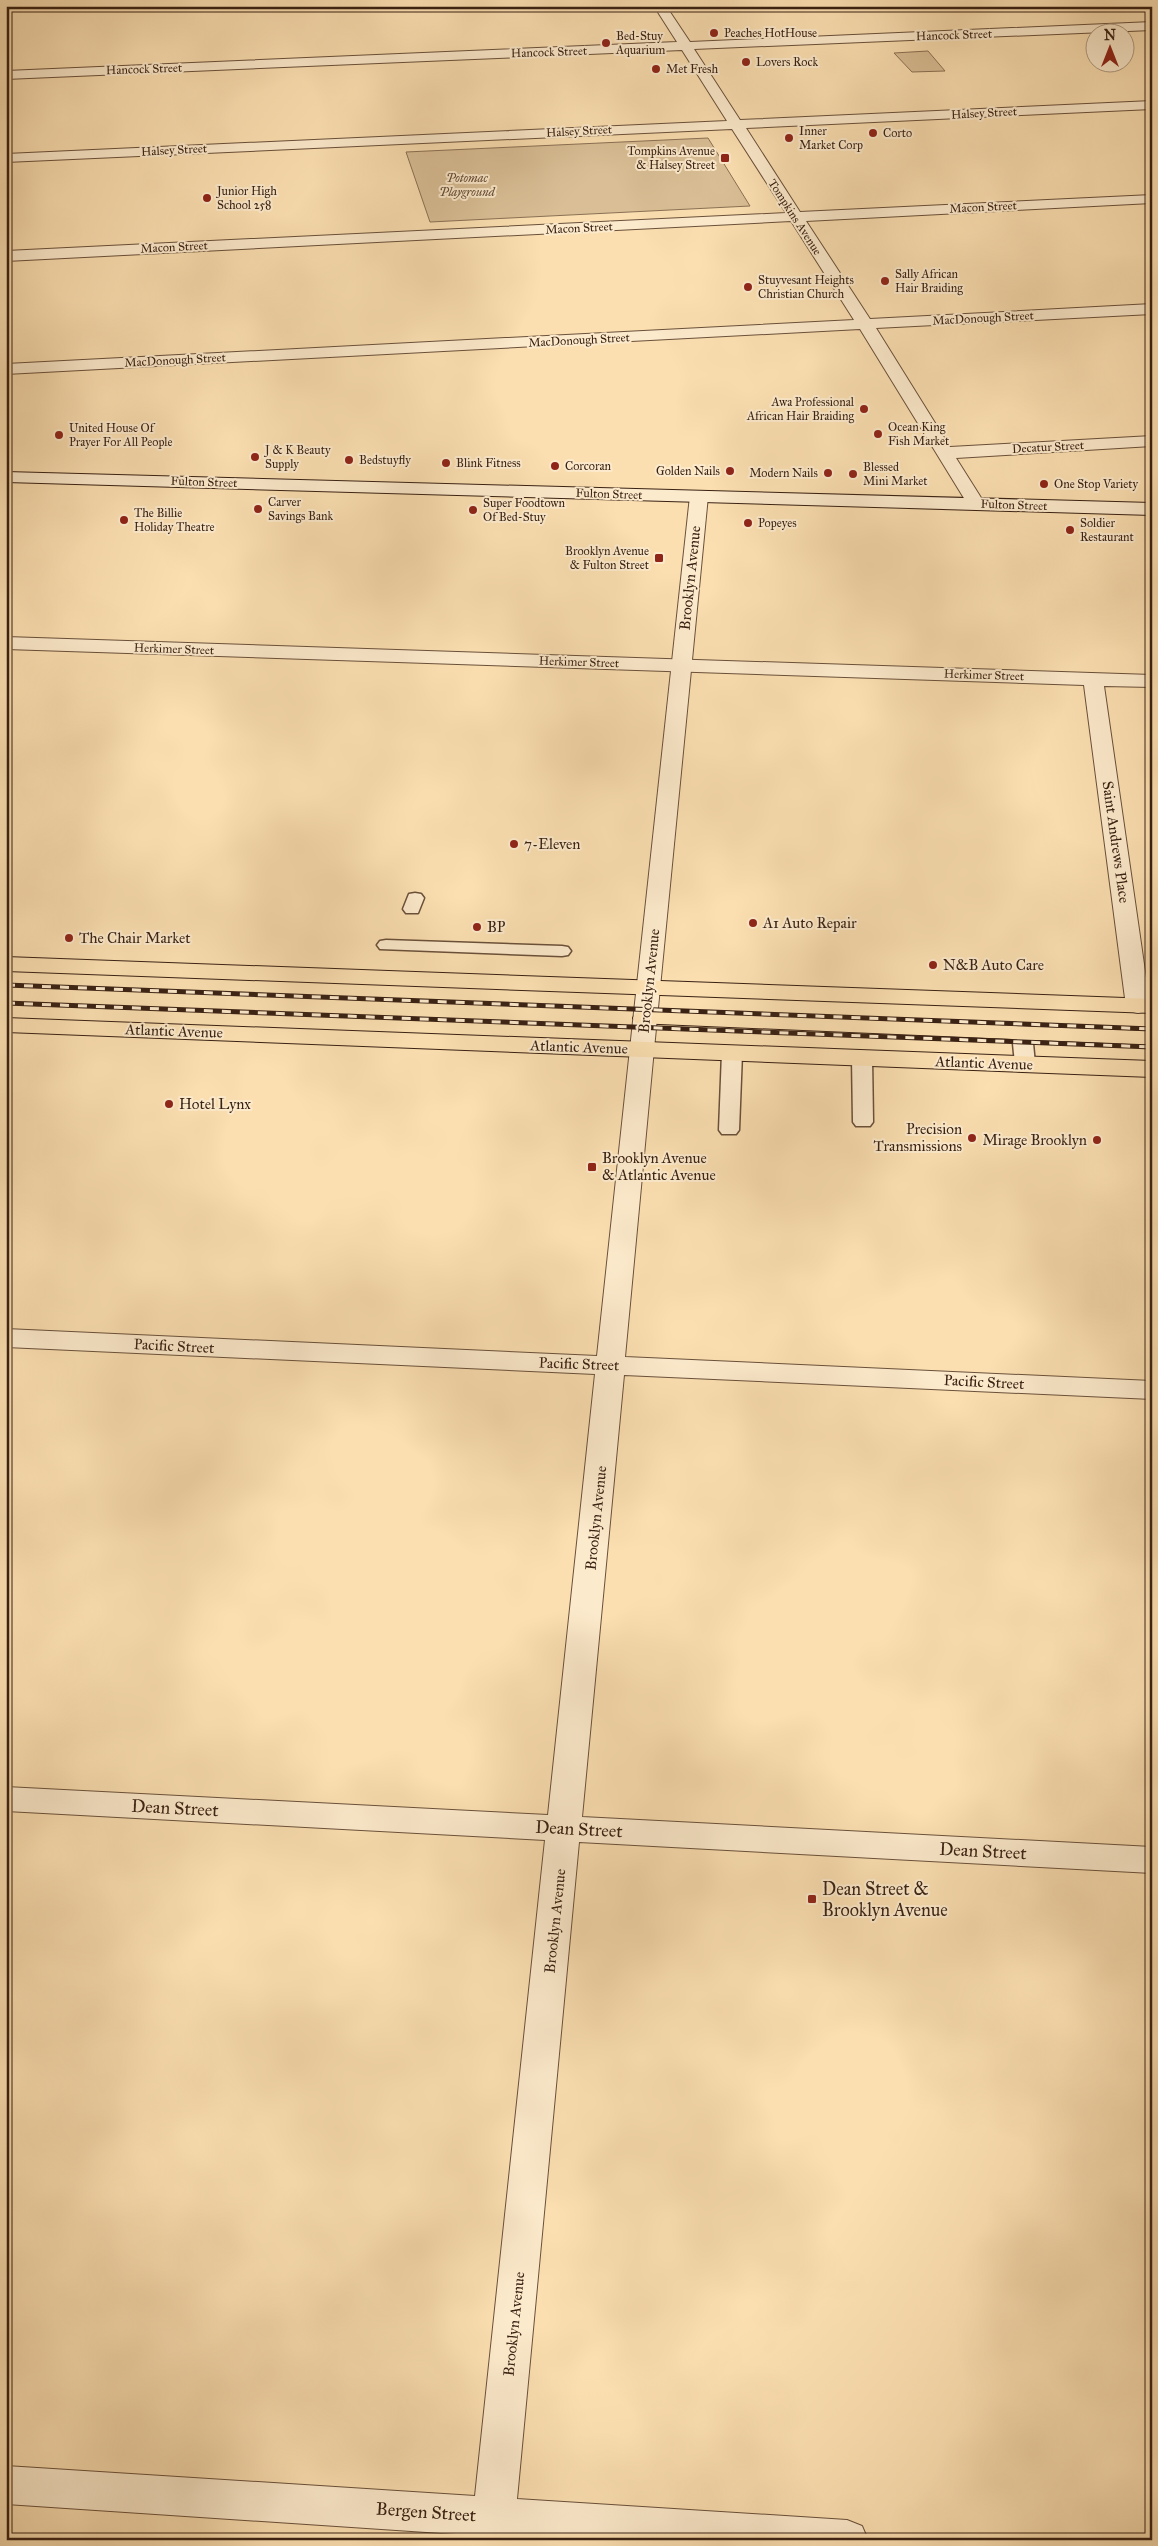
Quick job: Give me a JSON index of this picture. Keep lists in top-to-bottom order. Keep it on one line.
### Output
{"streets":{"main road":["Atlantic Avenue"],"street":["Hancock Street","Halsey Street","Macon Street","Tompkins Avenue","MacDonough Street","Decatur Street","Fulton Street","Brooklyn Avenue","Herkimer Street","Saint Andrews Place","Pacific Street","Dean Street","Bergen Street"]},"crossings":[["Hancock Street","Tompkins Avenue"],["Halsey Street","Tompkins Avenue"],["Macon Street","Tompkins Avenue"],["Tompkins Avenue","MacDonough Street"],["Tompkins Avenue","Decatur Street"],["Tompkins Avenue","Fulton Street"],["Fulton Street","Brooklyn Avenue"],["Brooklyn Avenue","Herkimer Street"],["Brooklyn Avenue","Atlantic Avenue"],["Brooklyn Avenue","Pacific Street"],["Brooklyn Avenue","Dean Street"],["Brooklyn Avenue","Bergen Street"],["Herkimer Street","Saint Andrews Place"]],"parks":["Potomac Playground"],"places":{"other":["Peaches HotHouse","Bed-Stuy Aquarium","Lovers Rock","Met Fresh","Corto","Inner Market Corp","Junior High School 258","Sally African Hair Braiding","Stuyvesant Heights Christian Church","Awa Professional African Hair Braiding","Ocean King Fish Market","United House Of Prayer For All People","J & K Beauty Supply","Bedstuyfly","Blink Fitness","Corcoran","Golden Nails","Modern Nails","Blessed Mini Market","One Stop Variety","Carver Savings Bank","Super Foodtown Of Bed-Stuy","The Billie Holiday Theatre","Popeyes","Soldier Restaurant","7-Eleven","A1 Auto Repair","BP","The Chair Market","N&B Auto Care","Hotel Lynx","Precision Transmissions","Mirage Brooklyn"],"transit":["Tompkins Avenue & Halsey Street","Brooklyn Avenue & Fulton Street","Brooklyn Avenue & Atlantic Avenue","Dean Street & Brooklyn Avenue"]},"north":"top"}
